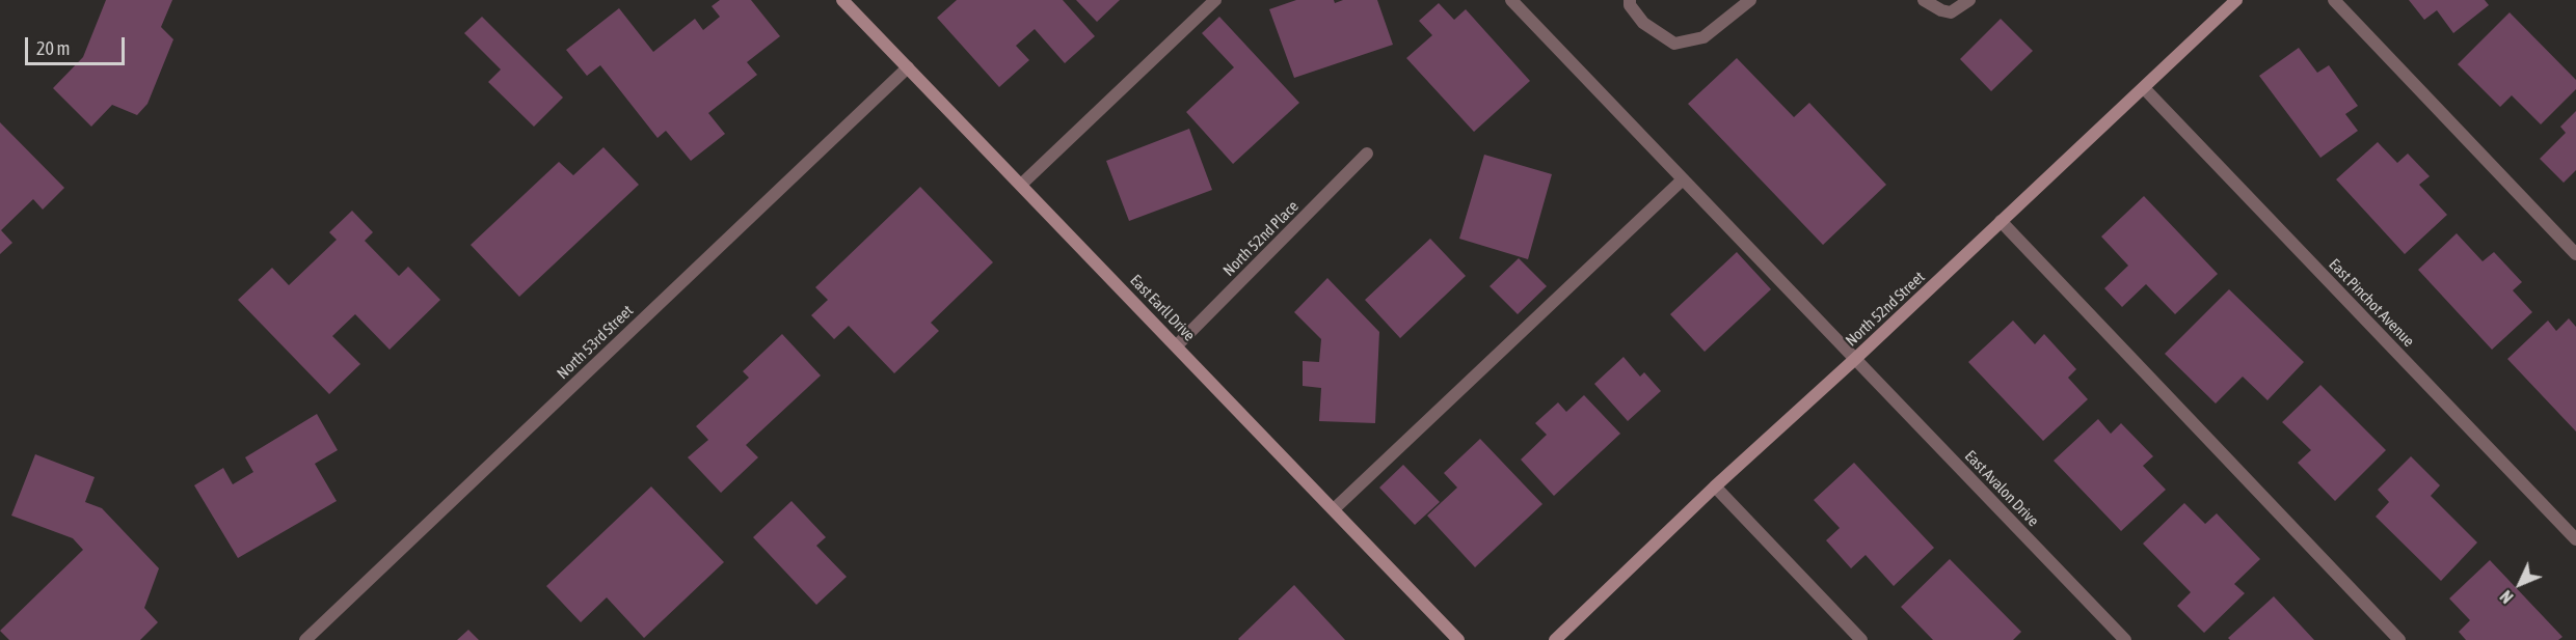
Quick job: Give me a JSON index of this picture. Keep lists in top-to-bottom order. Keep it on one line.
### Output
{"streets":{"street":["North 52nd Place","East Pinchot Avenue","East Earll Drive","North 52nd Street","North 53rd Street","East Avalon Drive"]},"crossings":[["North 52nd Place","East Earll Drive"],["East Pinchot Avenue","North 52nd Street"],["East Earll Drive","North 53rd Street"],["North 52nd Street","East Avalon Drive"]],"scale_bar":"20 m","north":"bottom left"}
